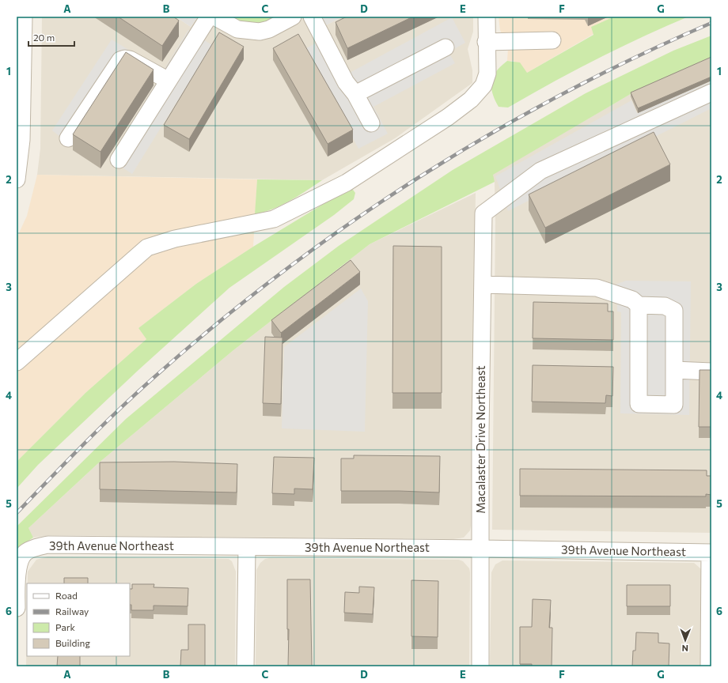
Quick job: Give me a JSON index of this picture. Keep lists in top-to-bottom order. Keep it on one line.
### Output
{"streets":{"street":["Macalaster Drive Northeast","39th Avenue Northeast"]},"crossings":[["Macalaster Drive Northeast","39th Avenue Northeast"]],"legend":["Road","Railway","Park","Building"],"scale_bar":"20 m","north":"bottom","grid":{"columns":["A","B","C","D","E","F","G"],"rows":["1","2","3","4","5","6"]}}
